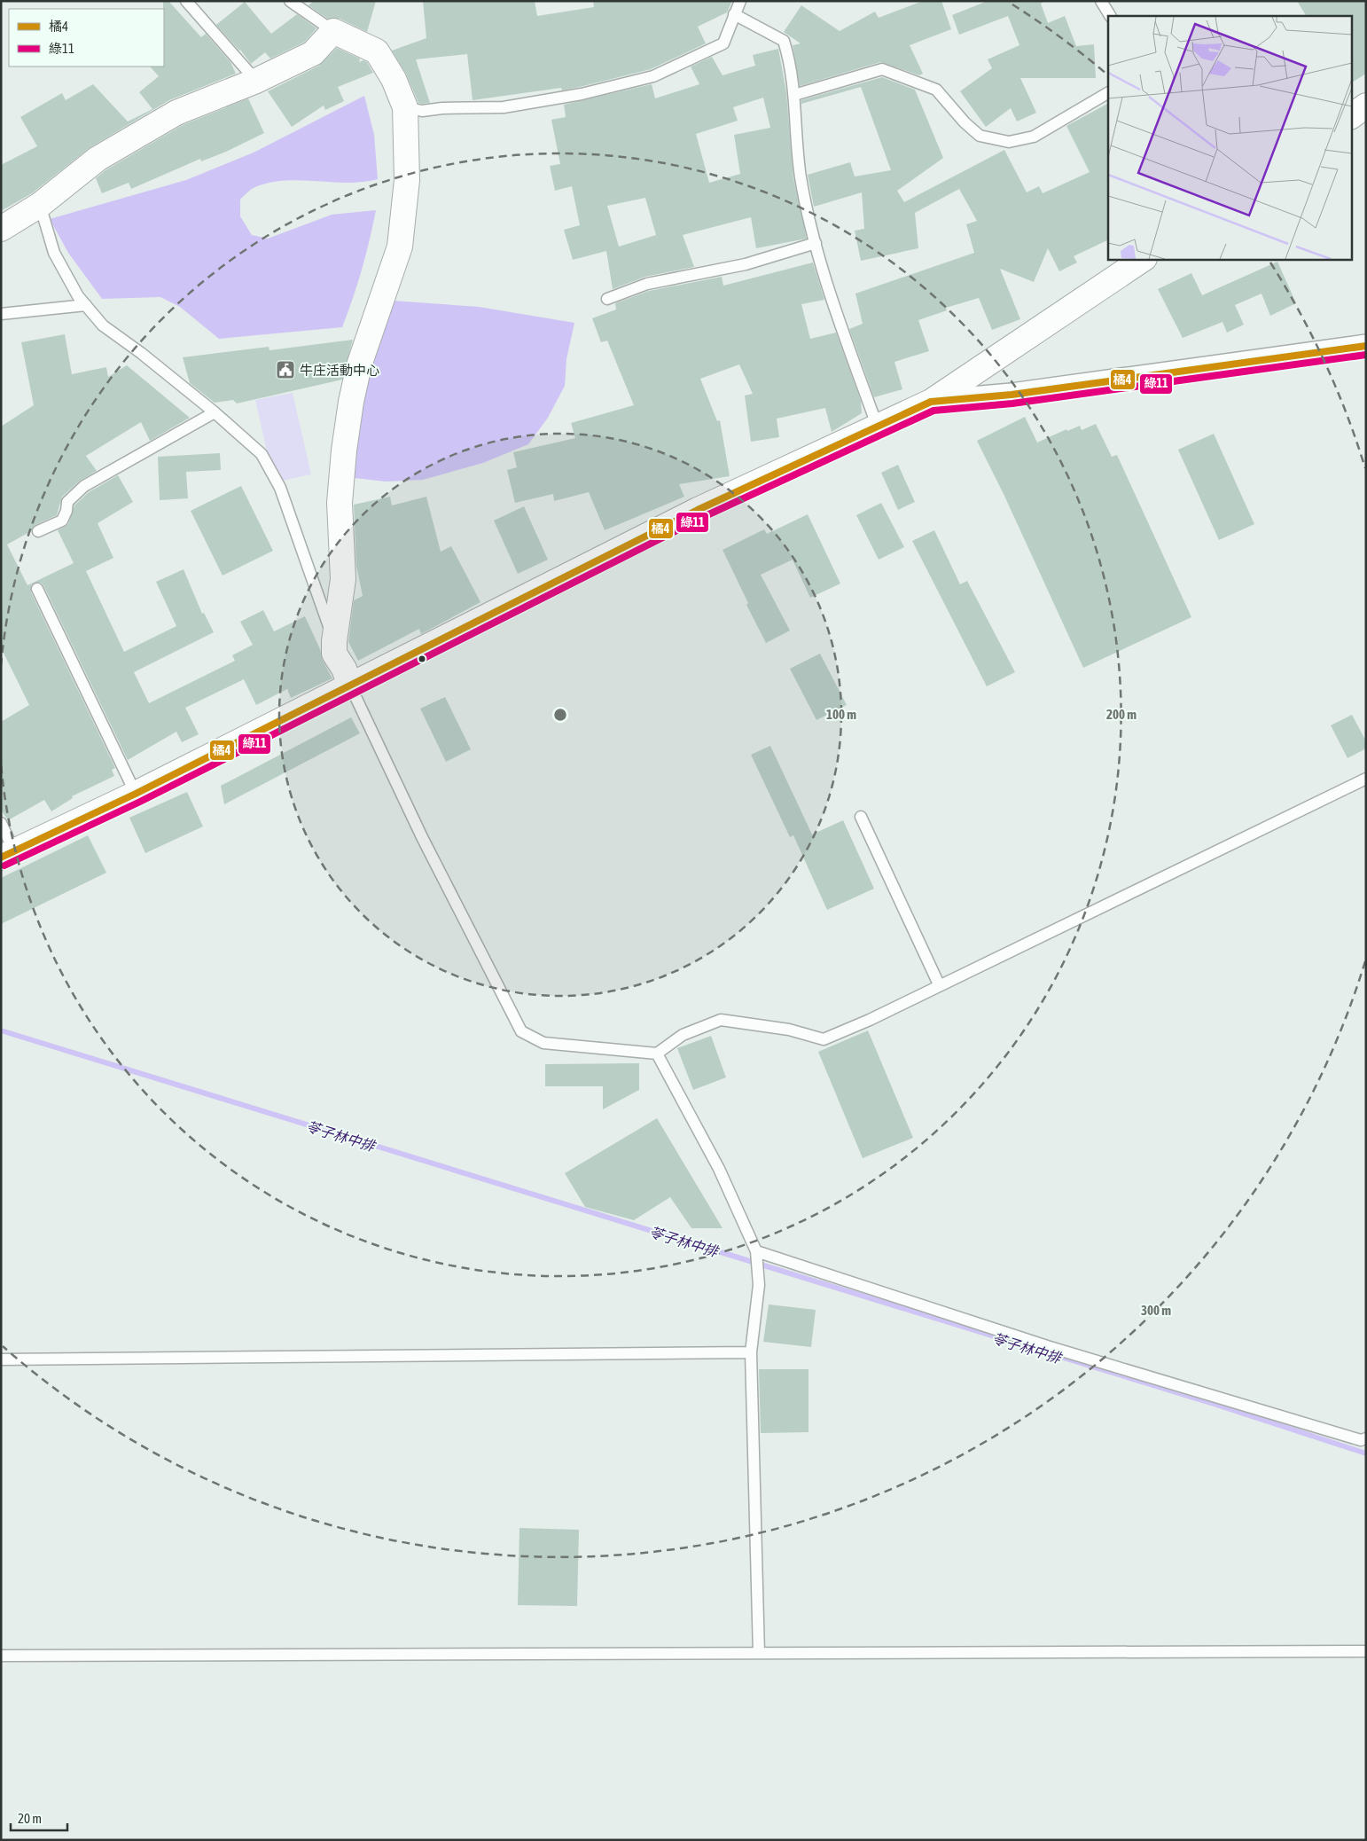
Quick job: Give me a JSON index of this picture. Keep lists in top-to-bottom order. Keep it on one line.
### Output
{"water":["苓子林中排"],"places":{"public building":["牛庄活動中心"]},"lines":["transit line 橘4","transit line 綠11"],"legend":["橘4","綠11"],"scale_bar":"20 m","rings":["100 m","200 m","300 m"]}
